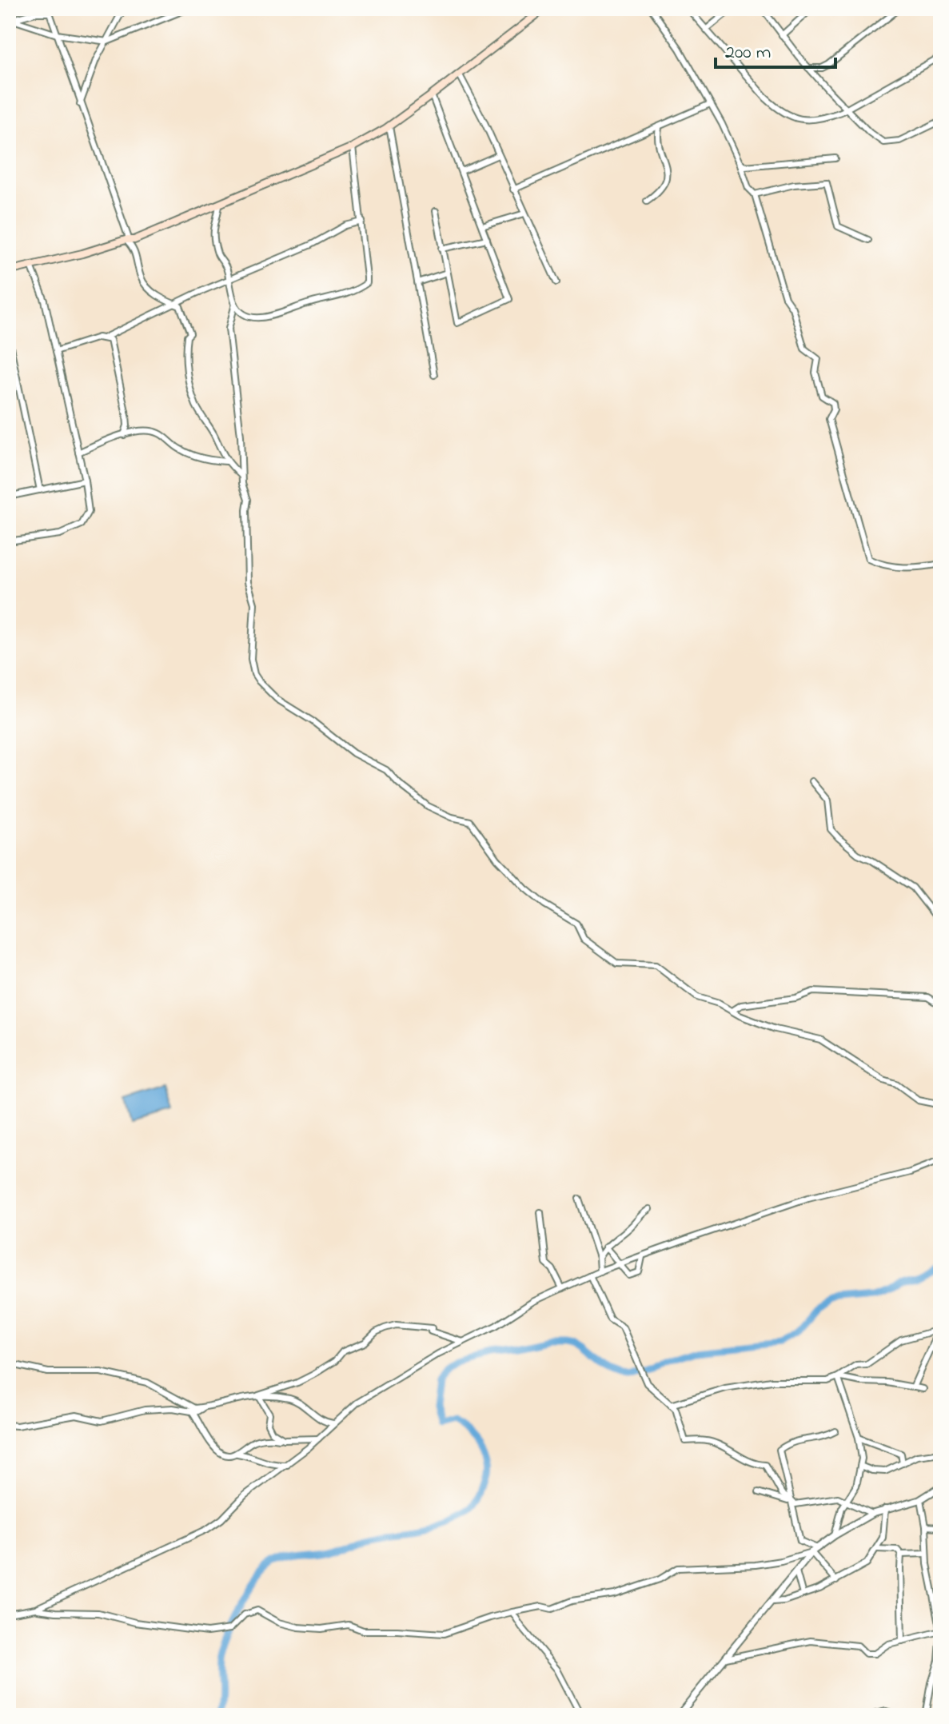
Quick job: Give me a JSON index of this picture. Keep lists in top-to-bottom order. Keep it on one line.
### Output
{"scale_bar":"200 m"}
